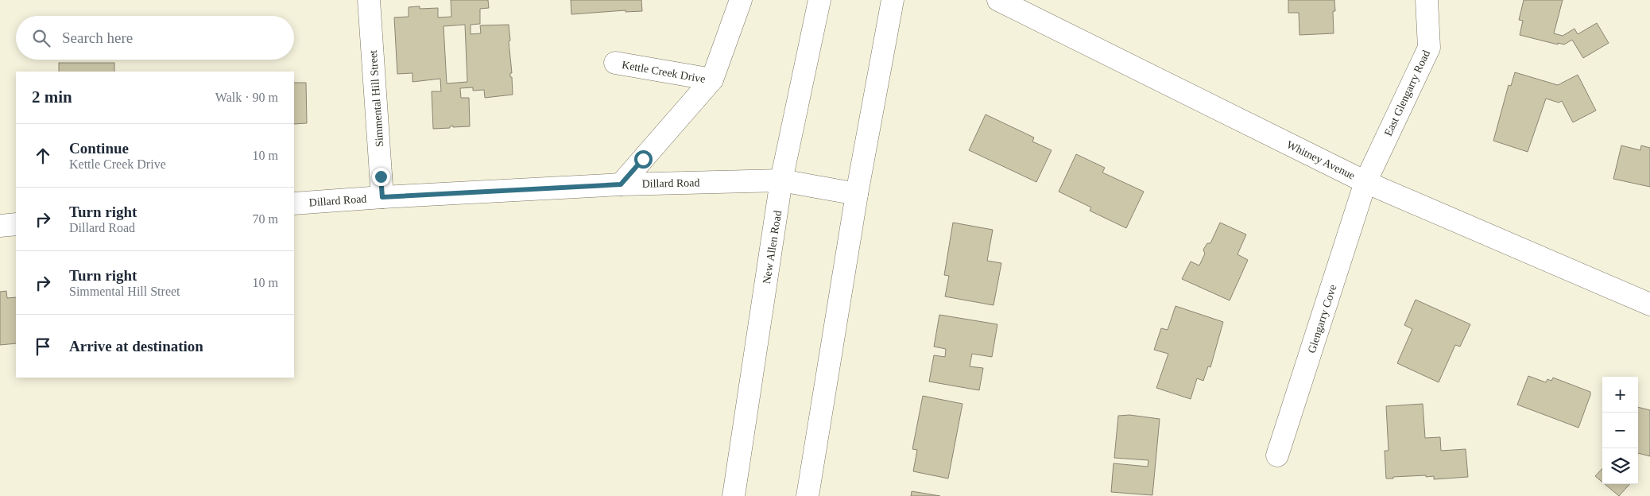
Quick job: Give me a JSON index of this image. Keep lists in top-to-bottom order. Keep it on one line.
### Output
{"streets":{"street":["Kettle Creek Drive","East Glengarry Road","Simmental Hill Street","Whitney Avenue","Dillard Road","New Allen Road","Glengarry Cove"]},"crossings":[["Kettle Creek Drive","Dillard Road"],["East Glengarry Road","Whitney Avenue"],["East Glengarry Road","Glengarry Cove"],["Simmental Hill Street","Dillard Road"],["Whitney Avenue","Glengarry Cove"],["Dillard Road","New Allen Road"]],"page":{"search":"Search here","heading":["2 min","Walk · 90 m"],"list":[["Continue","Kettle Creek Drive","10 m"],["Turn right","Dillard Road","70 m"],["Turn right","Simmental Hill Street","10 m"],"Arrive at destination"],"map_buttons":["+","−"]}}
